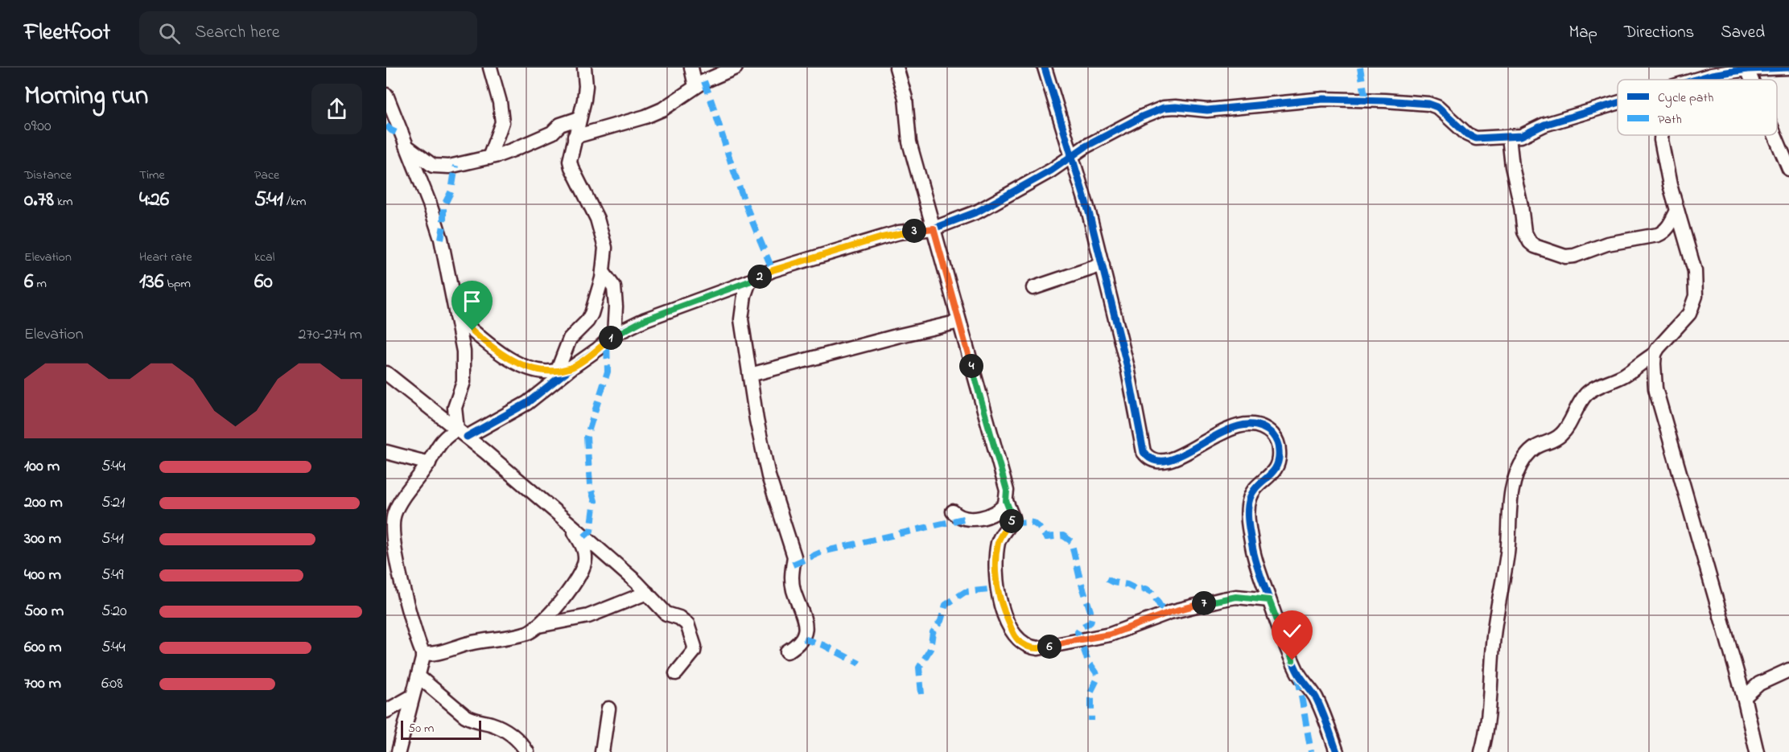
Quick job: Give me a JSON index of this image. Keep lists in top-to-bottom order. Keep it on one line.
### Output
{"legend":["Cycle path","Path"],"scale_bar":"50 m","page":{"header":"Fleetfoot","search":"Search here","nav":["Map","Directions","Saved"],"heading":["Morning run","09:00"],"stats":[["Distance","0.78 km"],["Time","4:26"],["Pace","5:41 /km"],["Elevation","6 m"],["Heart rate","136 bpm"],["kcal","60"]],"pins":["3","2","1","4","5","7","6"],"chart":["Elevation","270–274 m"],"list":[{"name":"100 m","note":"5:44"},{"name":"200 m","note":"5:21"},{"name":"300 m","note":"5:41"},{"name":"400 m","note":"5:49"},{"name":"500 m","note":"5:20"},{"name":"600 m","note":"5:44"},{"name":"700 m","note":"6:08"}],"scale":"50 m"}}
